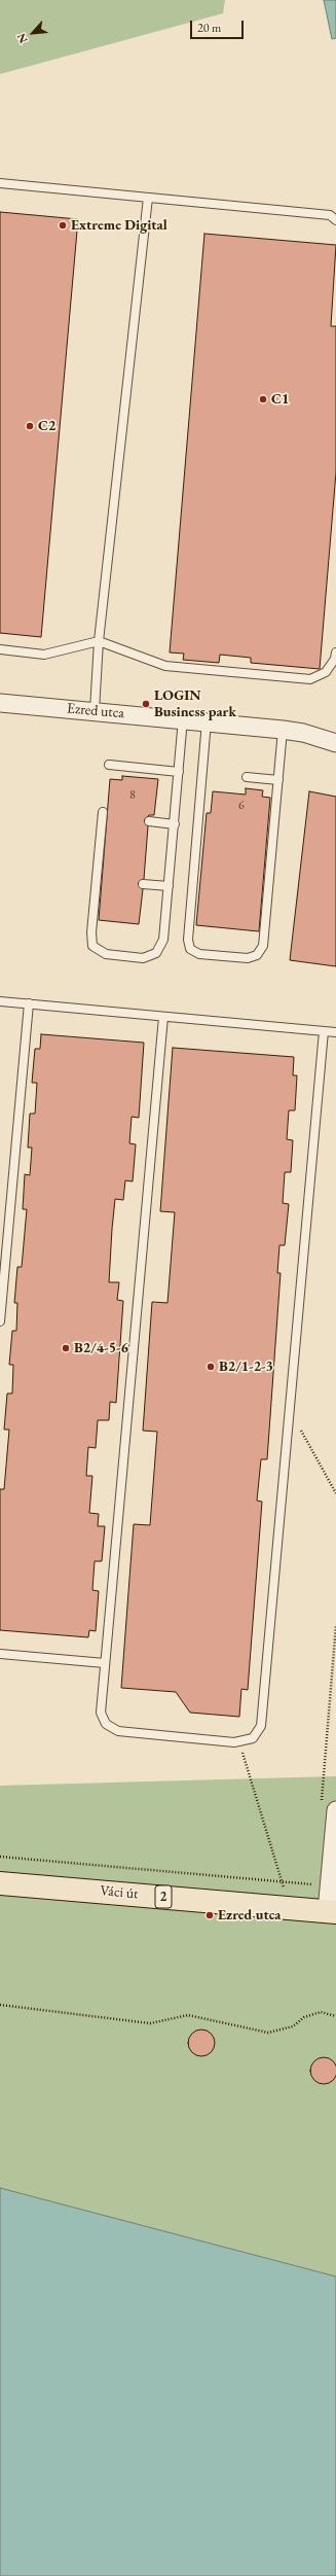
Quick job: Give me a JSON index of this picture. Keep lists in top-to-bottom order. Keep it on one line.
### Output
{"streets":{"main road":["Váci út","2"],"street":["Ezred utca"]},"places":["Extreme Digital","C1","C2","LOGIN Business park","B2/4-5-6","B2/1-2-3","Ezred utca"],"house_numbers":["8","6"],"scale_bar":"20 m","north":"bottom left"}
